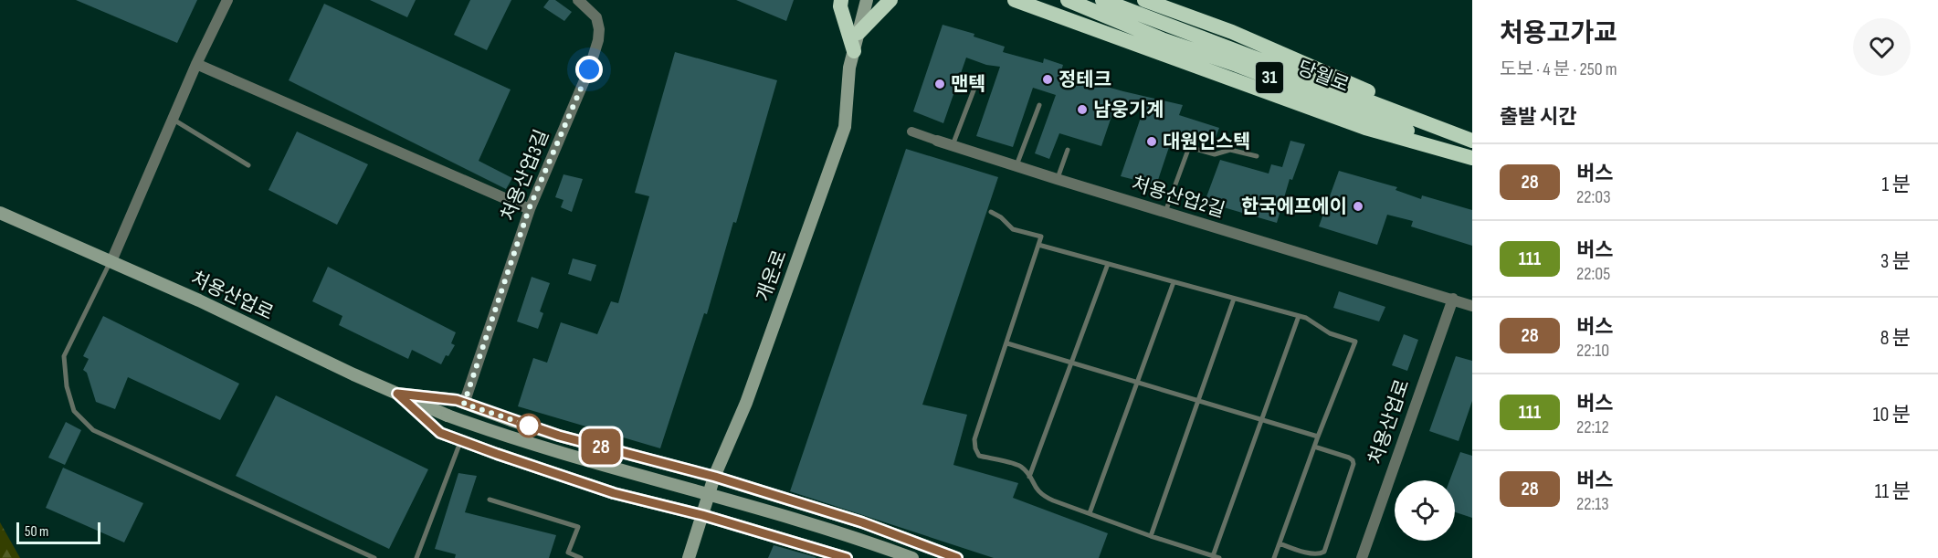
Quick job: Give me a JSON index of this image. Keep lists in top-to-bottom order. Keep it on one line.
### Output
{"streets":{"highway":["당월로","31"],"main road":["개운로","처용산업로"],"street":["처용산업3길","처용산업2길"]},"crossings":[["처용산업2길","처용산업로"]],"places":["정테크","맨텍","남웅기계","대원인스텍","한국에프에이"],"lines":["bus line 28"],"scale_bar":"50 m","page":{"on_map":"28","heading":[["처용고가교","도보 · 4 분 · 250 m"],"출발 시간"],"list":[{"mark":"28","name":"버스","note":"22:03","value":"1 분"},{"mark":"111","name":"버스","note":"22:05","value":"3 분"},{"mark":"28","name":"버스","note":"22:10","value":"8 분"},{"mark":"111","name":"버스","note":"22:12","value":"10 분"},{"mark":"28","name":"버스","note":"22:13","value":"11 분"}],"scale":"50 m"}}
